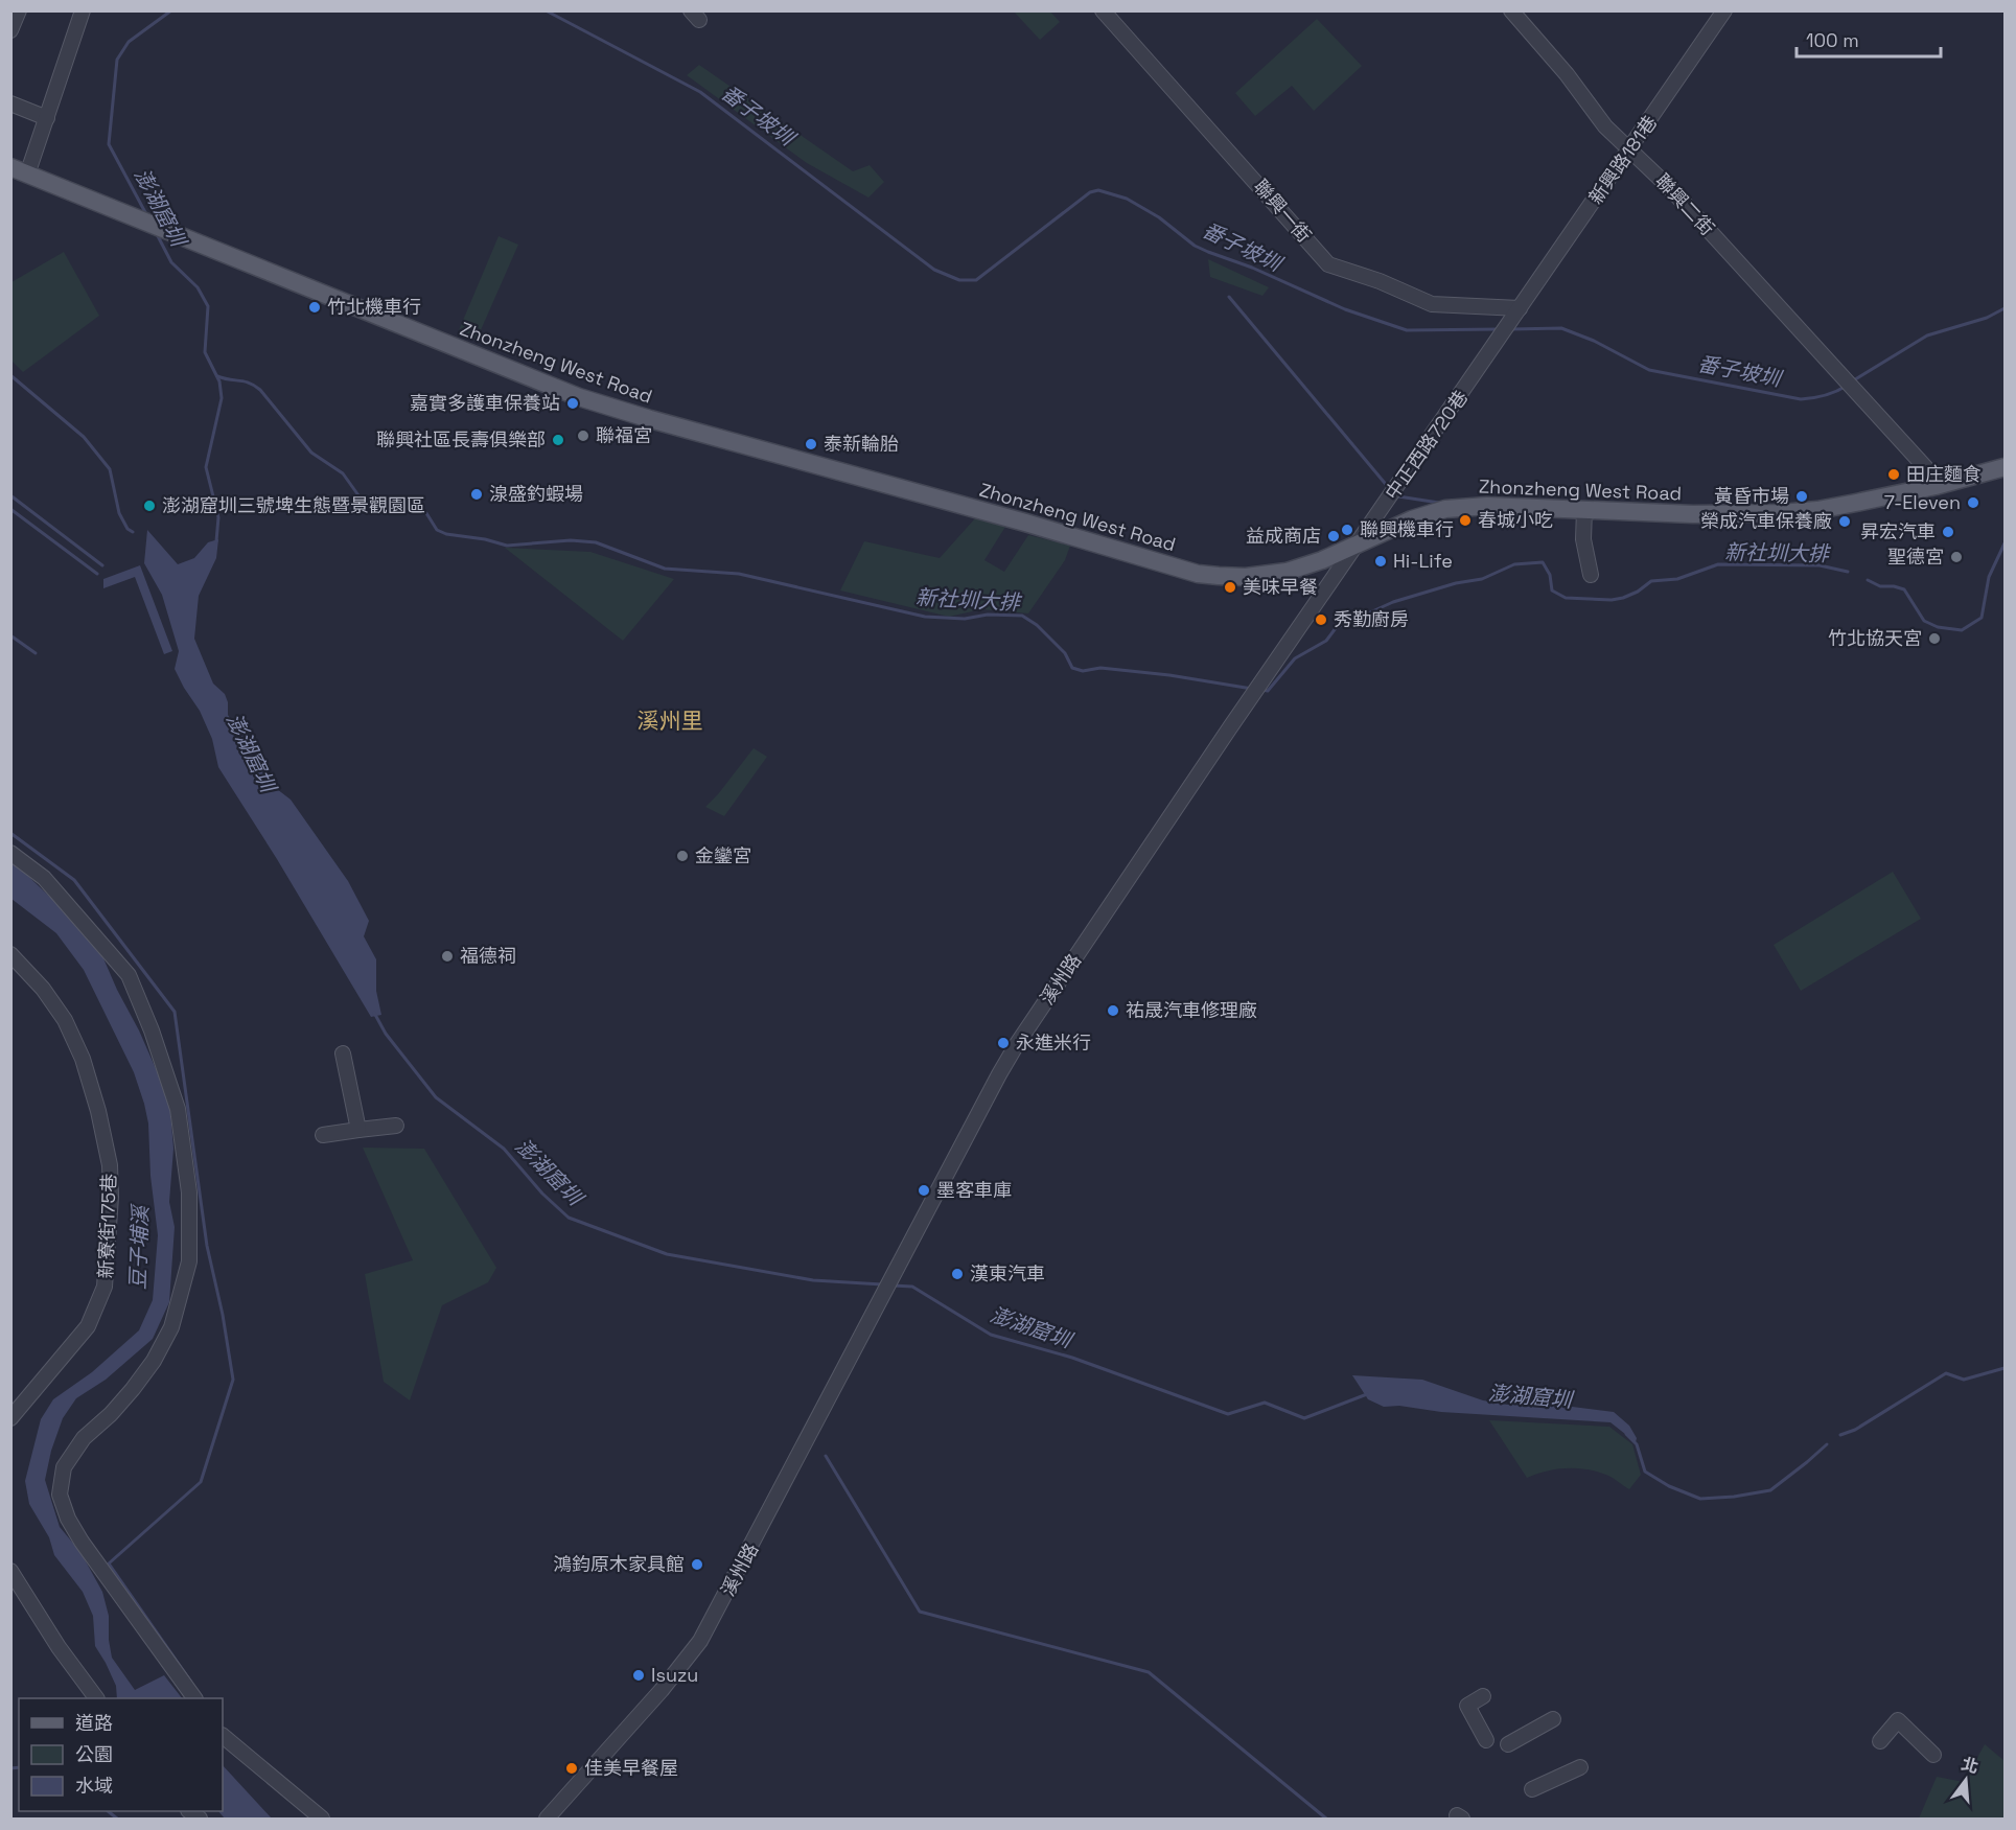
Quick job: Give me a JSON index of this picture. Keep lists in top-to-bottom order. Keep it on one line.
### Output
{"streets":{"main road":["Zhonzheng West Road"],"street":["新興路181巷","聯興二街","聯興一街","中正西路720巷","溪州路","新寮街175巷"]},"crossings":[["新興路181巷","聯興二街"],["新興路181巷","聯興一街"],["新興路181巷","中正西路720巷"],["聯興二街","Zhonzheng West Road"],["Zhonzheng West Road","中正西路720巷"],["Zhonzheng West Road","溪州路"],["中正西路720巷","溪州路"]],"districts":["溪州里"],"water":["番子坡圳","澎湖窟圳","新社圳大排","豆子埔溪"],"places":["竹北機車行","嘉實多護車保養站","聯福宮","聯興社區長壽俱樂部","泰新輪胎","田庄麵食","湶盛釣蝦場","黃昏市場","7-Eleven","澎湖窟圳三號埤生態暨景觀園區","春城小吃","榮成汽車保養廠","聯興機車行","昇宏汽車","益成商店","聖德宮","Hi-Life","美味早餐","秀勤廚房","竹北協天宮","金鑾宮","福德祠","祐晟汽車修理廠","永進米行","墨客車庫","漢東汽車","鴻鈞原木家具館","Isuzu","佳美早餐屋"],"legend":["道路","公園","水域"],"scale_bar":"100 m","north":"top"}
